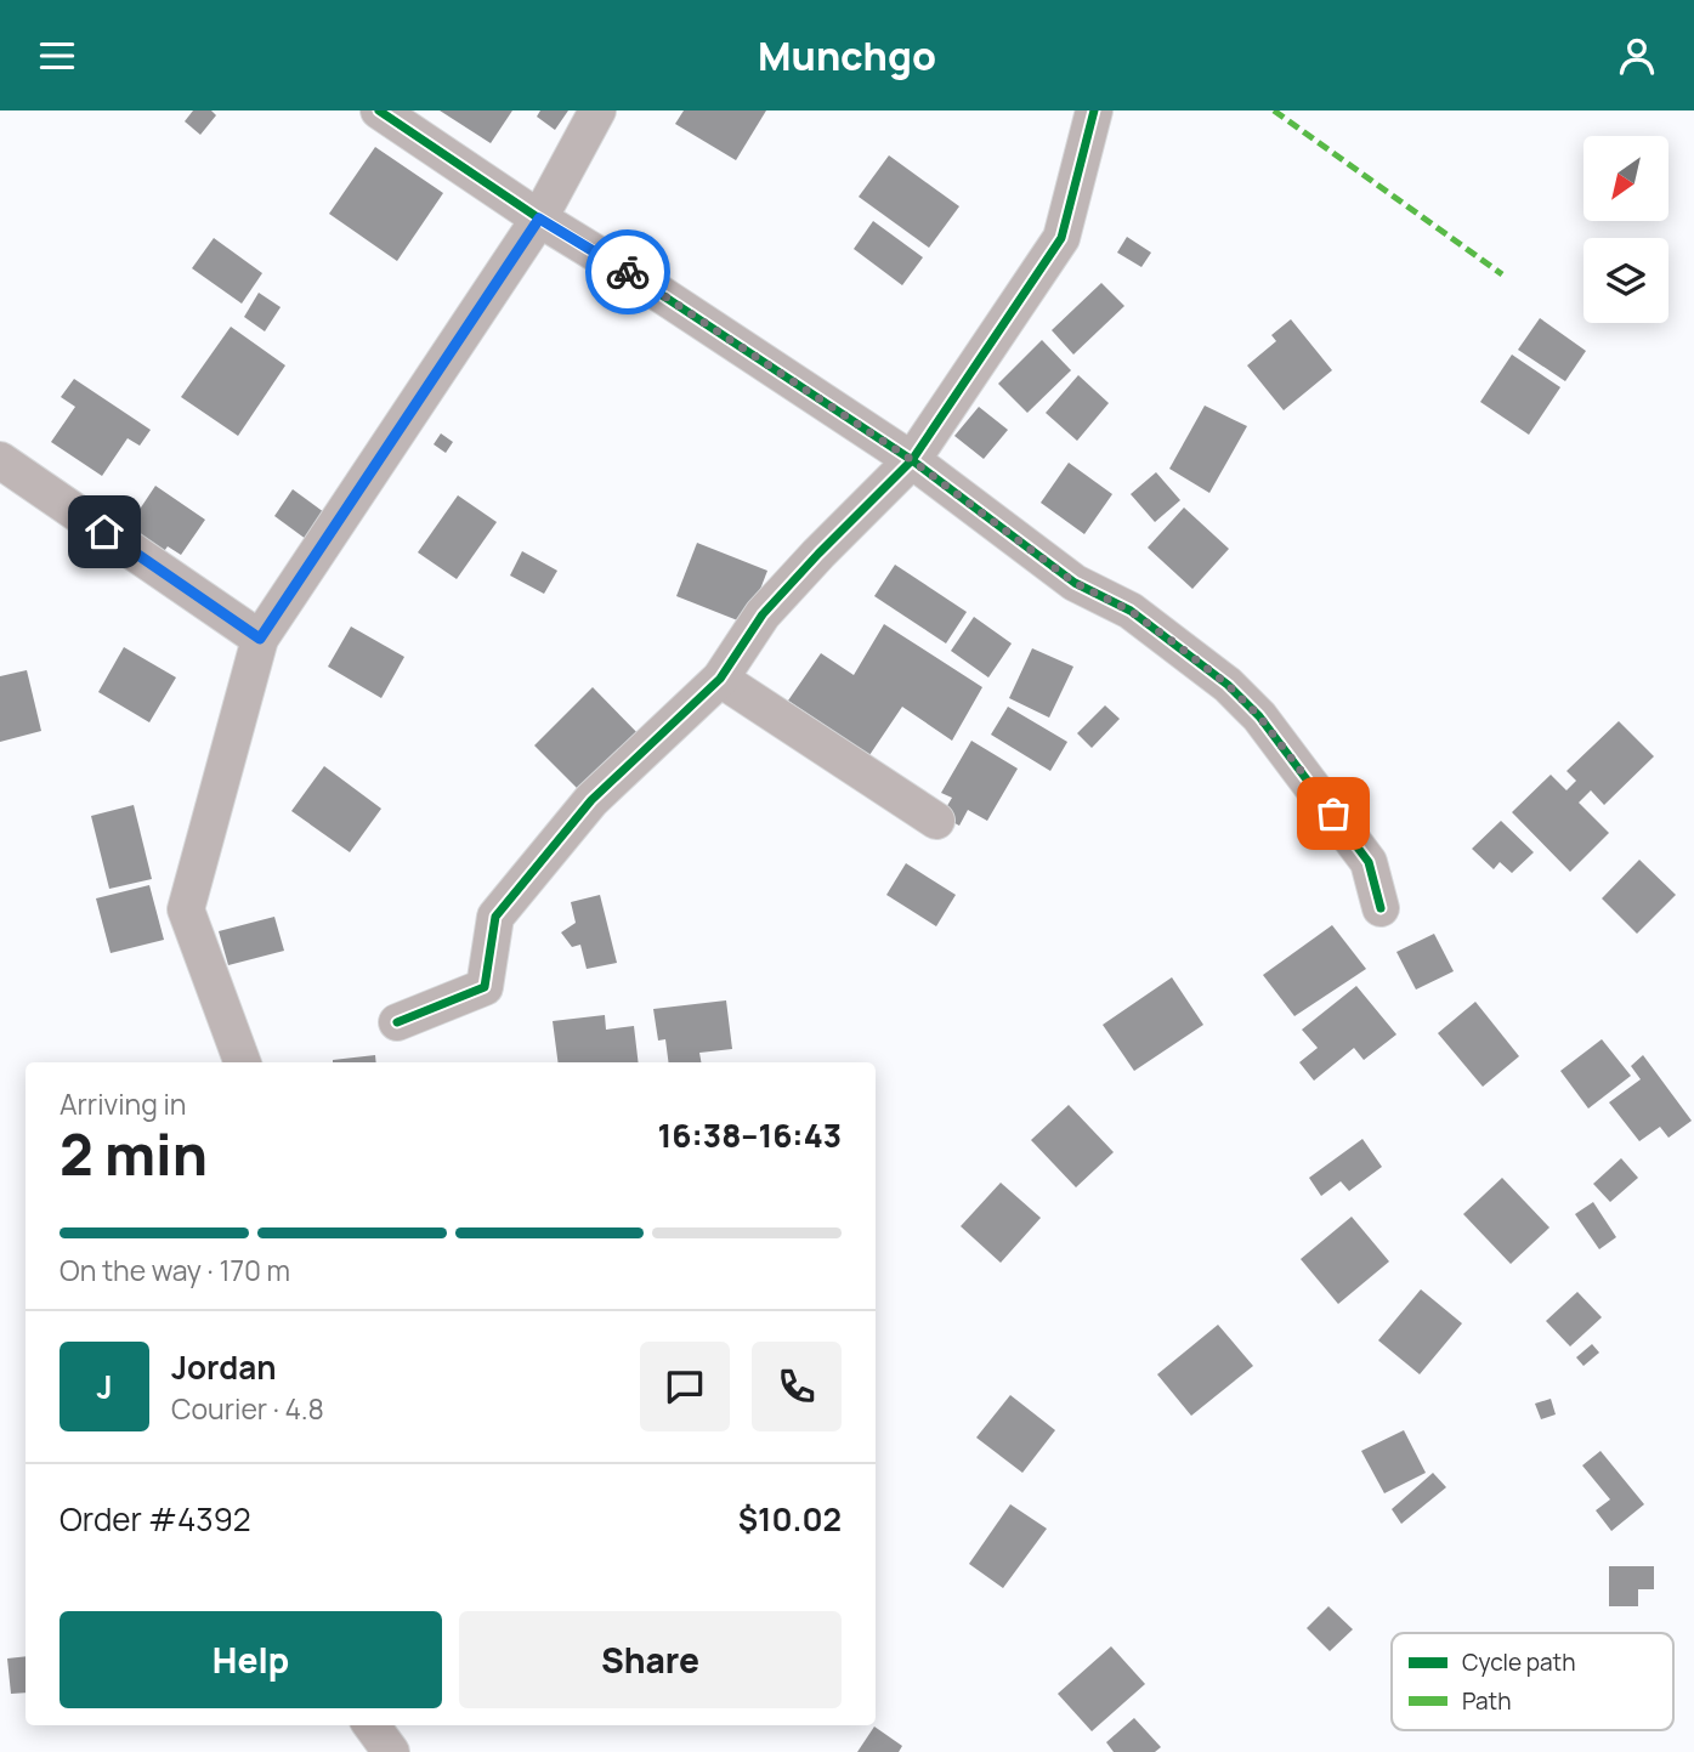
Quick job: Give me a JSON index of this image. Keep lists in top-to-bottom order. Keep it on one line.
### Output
{"legend":["Cycle path","Path"],"north":"bottom left","page":{"header":"Munchgo","heading":["2 min","Arriving in","16:38–16:43"],"panel":["Jordan","Courier · 4.8","Order #4392","$10.02"],"bar":"On the way · 170 m","round":"J","buttons":["Help","Share"]}}
